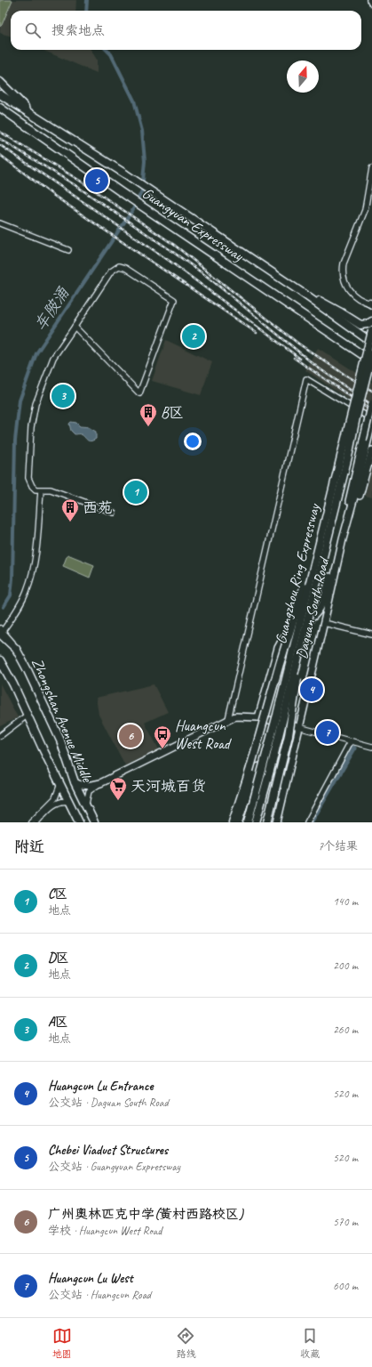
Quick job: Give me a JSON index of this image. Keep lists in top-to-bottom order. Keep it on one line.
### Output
{"streets":{"highway":["Guangyuan Expressway","Guangzhou Ring Expressway","Zhongshan Avenue Middle"],"main road":["Daguan South Road"]},"water":["车陂涌"],"places":{"building":["B区","西苑"],"bus stop":["Huangcun West Road"],"supermarket":["天河城百货"]},"north":"top","page":{"search":"搜索地点","pins":["5","2","3","1","4","7","6"],"heading":["附近","7个结果"],"list":[{"mark":"1","name":"C区","note":"地点","value":"140 m"},{"mark":"2","name":"D区","note":"地点","value":"200 m"},{"mark":"3","name":"A区","note":"地点","value":"260 m"},{"mark":"4","name":"Huangcun Lu Entrance","note":"公交站 · Daguan South Road","value":"520 m"},{"mark":"5","name":"Chebei Viaduct Structures","note":"公交站 · Guangyuan Expressway","value":"520 m"},{"mark":"6","name":"广州奥林匹克中学(黄村西路校区)","note":"学校 · Huangcun West Road","value":"570 m"},{"mark":"7","name":"Huangcun Lu West","note":"公交站 · Huangcun Road","value":"600 m"}],"nav":["地图","路线","收藏"]}}
